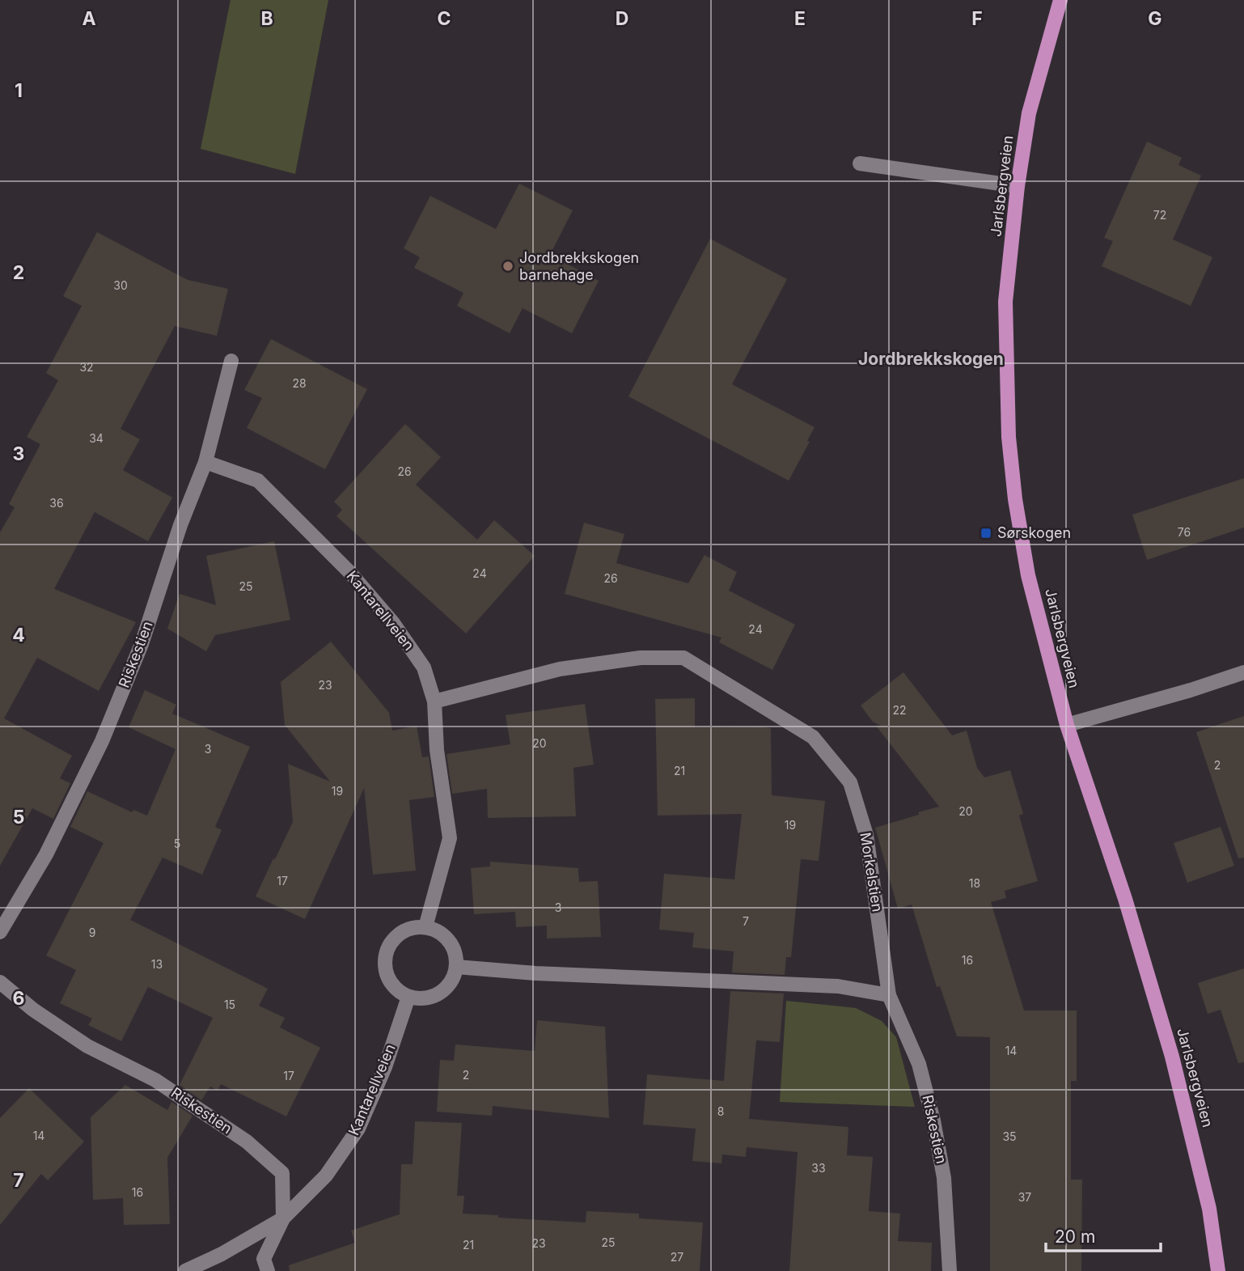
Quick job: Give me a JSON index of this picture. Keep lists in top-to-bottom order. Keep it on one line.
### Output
{"streets":{"main road":["Jarlsbergveien"],"street":["Kantarellveien","Riskestien","Morkelstien"]},"crossings":[["Kantarellveien","Riskestien"],["Kantarellveien","Morkelstien"],["Riskestien","Morkelstien"]],"districts":["Jordbrekkskogen"],"places":{"other":["Jordbrekkskogen barnehage"],"transit":["Sørskogen"]},"house_numbers":["72","30","32","28","34","26","36","76","24","26","25","24","23","22","20","3","2","21","19","20","19","5","17","18","3","7","9","16","13","15","14","2","17","8","14","35","33","16","37","25","23","21","27"],"scale_bar":"20 m","grid":{"columns":["A","B","C","D","E","F","G"],"rows":["1","2","3","4","5","6","7"]}}
